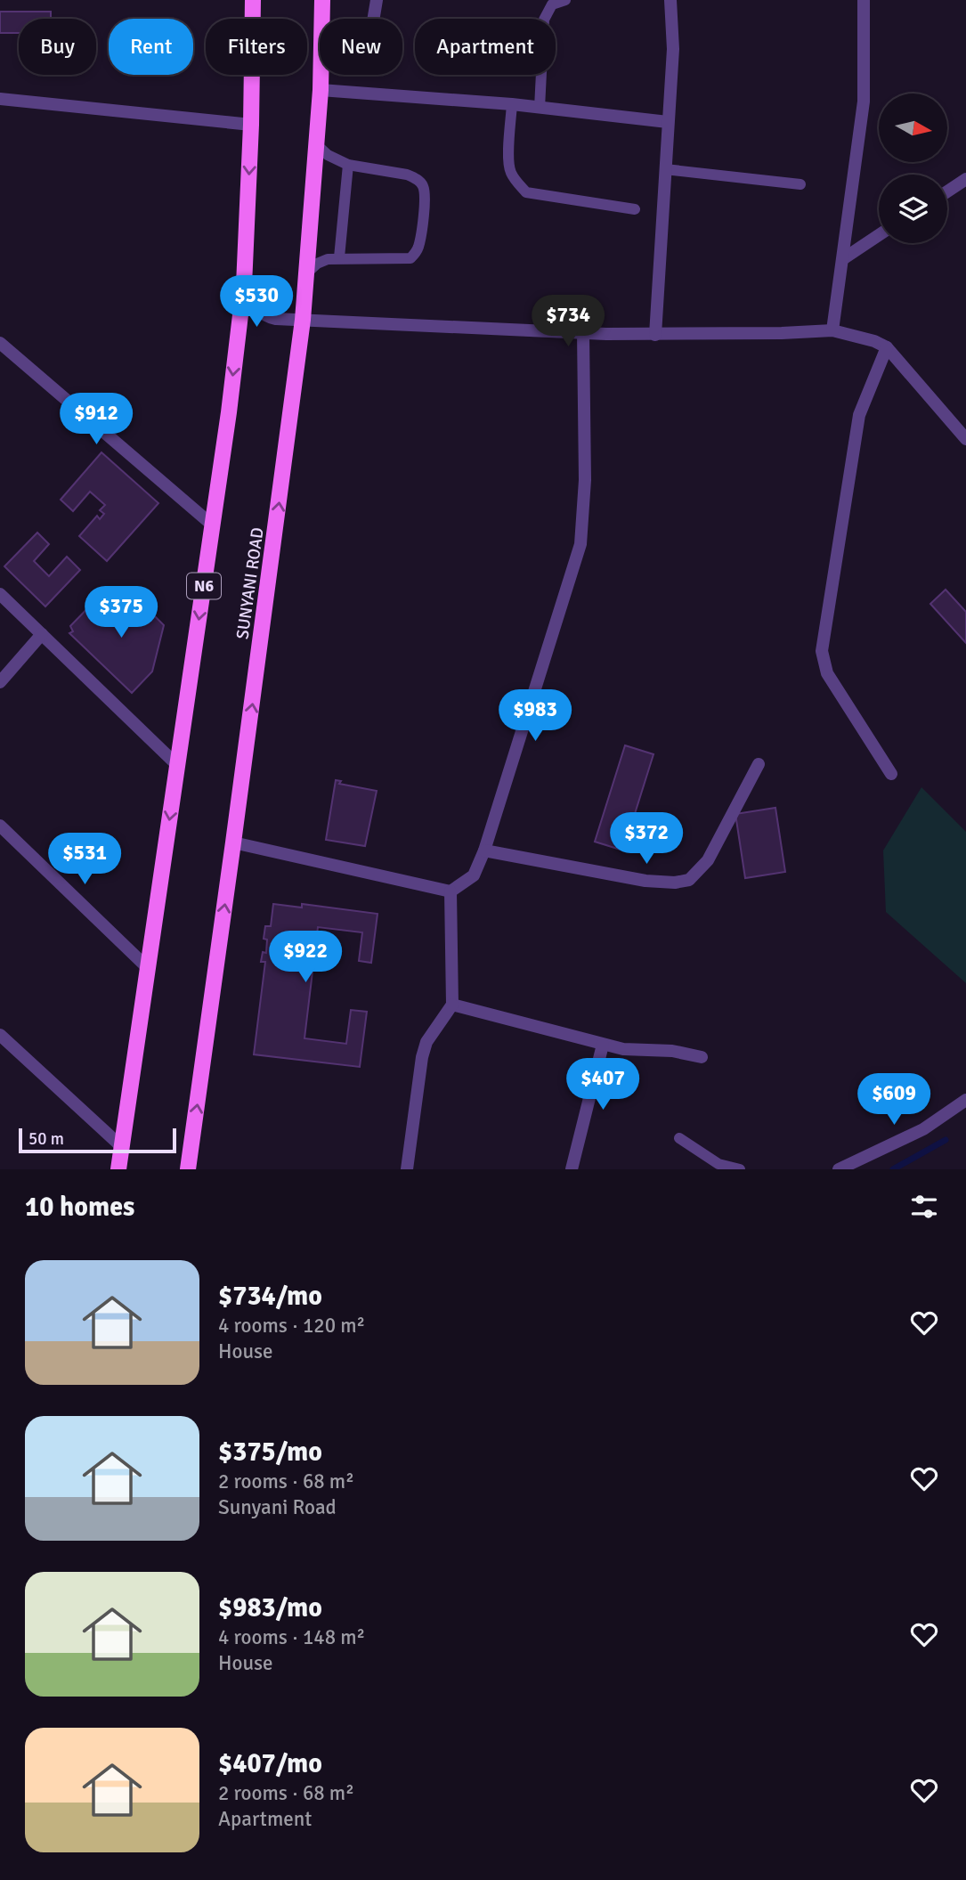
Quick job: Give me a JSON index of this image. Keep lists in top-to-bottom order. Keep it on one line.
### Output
{"streets":{"main road":["SUNYANI ROAD","N6"]},"scale_bar":"50 m","north":"right","page":{"chip":["Buy","Rent","Filters","New","Apartment"],"price":["$530","$734","$912","$375","$983","$372","$531","$922","$407","$609"],"scale":"50 m","heading":"10 homes","list":[{"name":"$734/mo","note":"4 rooms · 120 m² · House"},{"name":"$375/mo","note":"2 rooms · 68 m² · Sunyani Road"},{"name":"$983/mo","note":"4 rooms · 148 m² · House"},{"name":"$407/mo","note":"2 rooms · 68 m² · Apartment"}]}}
